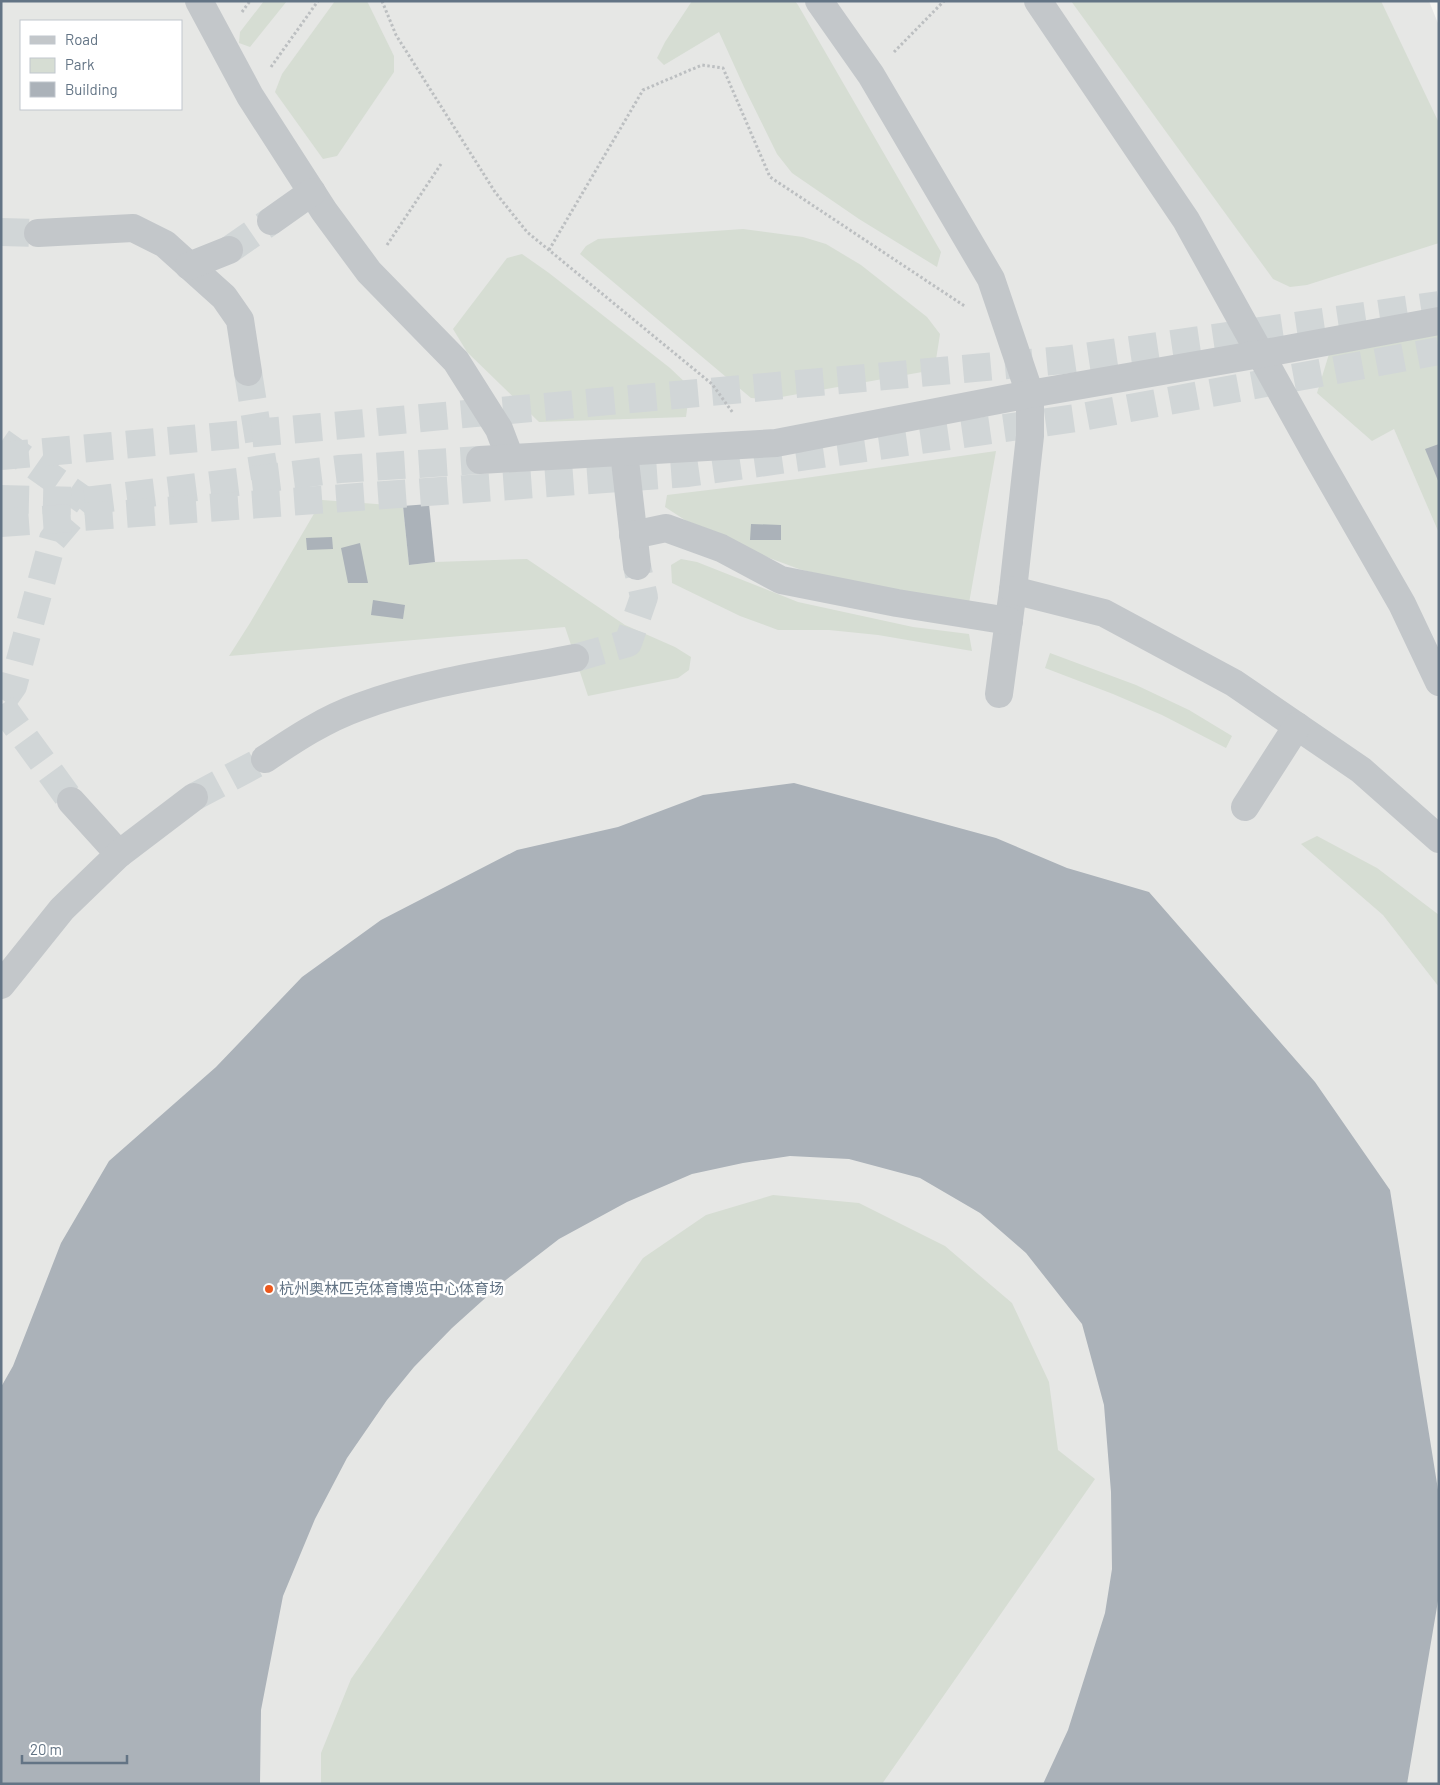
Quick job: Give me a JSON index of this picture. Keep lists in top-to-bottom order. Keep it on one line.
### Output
{"places":["杭州奥林匹克体育博览中心体育场"],"legend":["Road","Park","Building"],"scale_bar":"20 m"}
